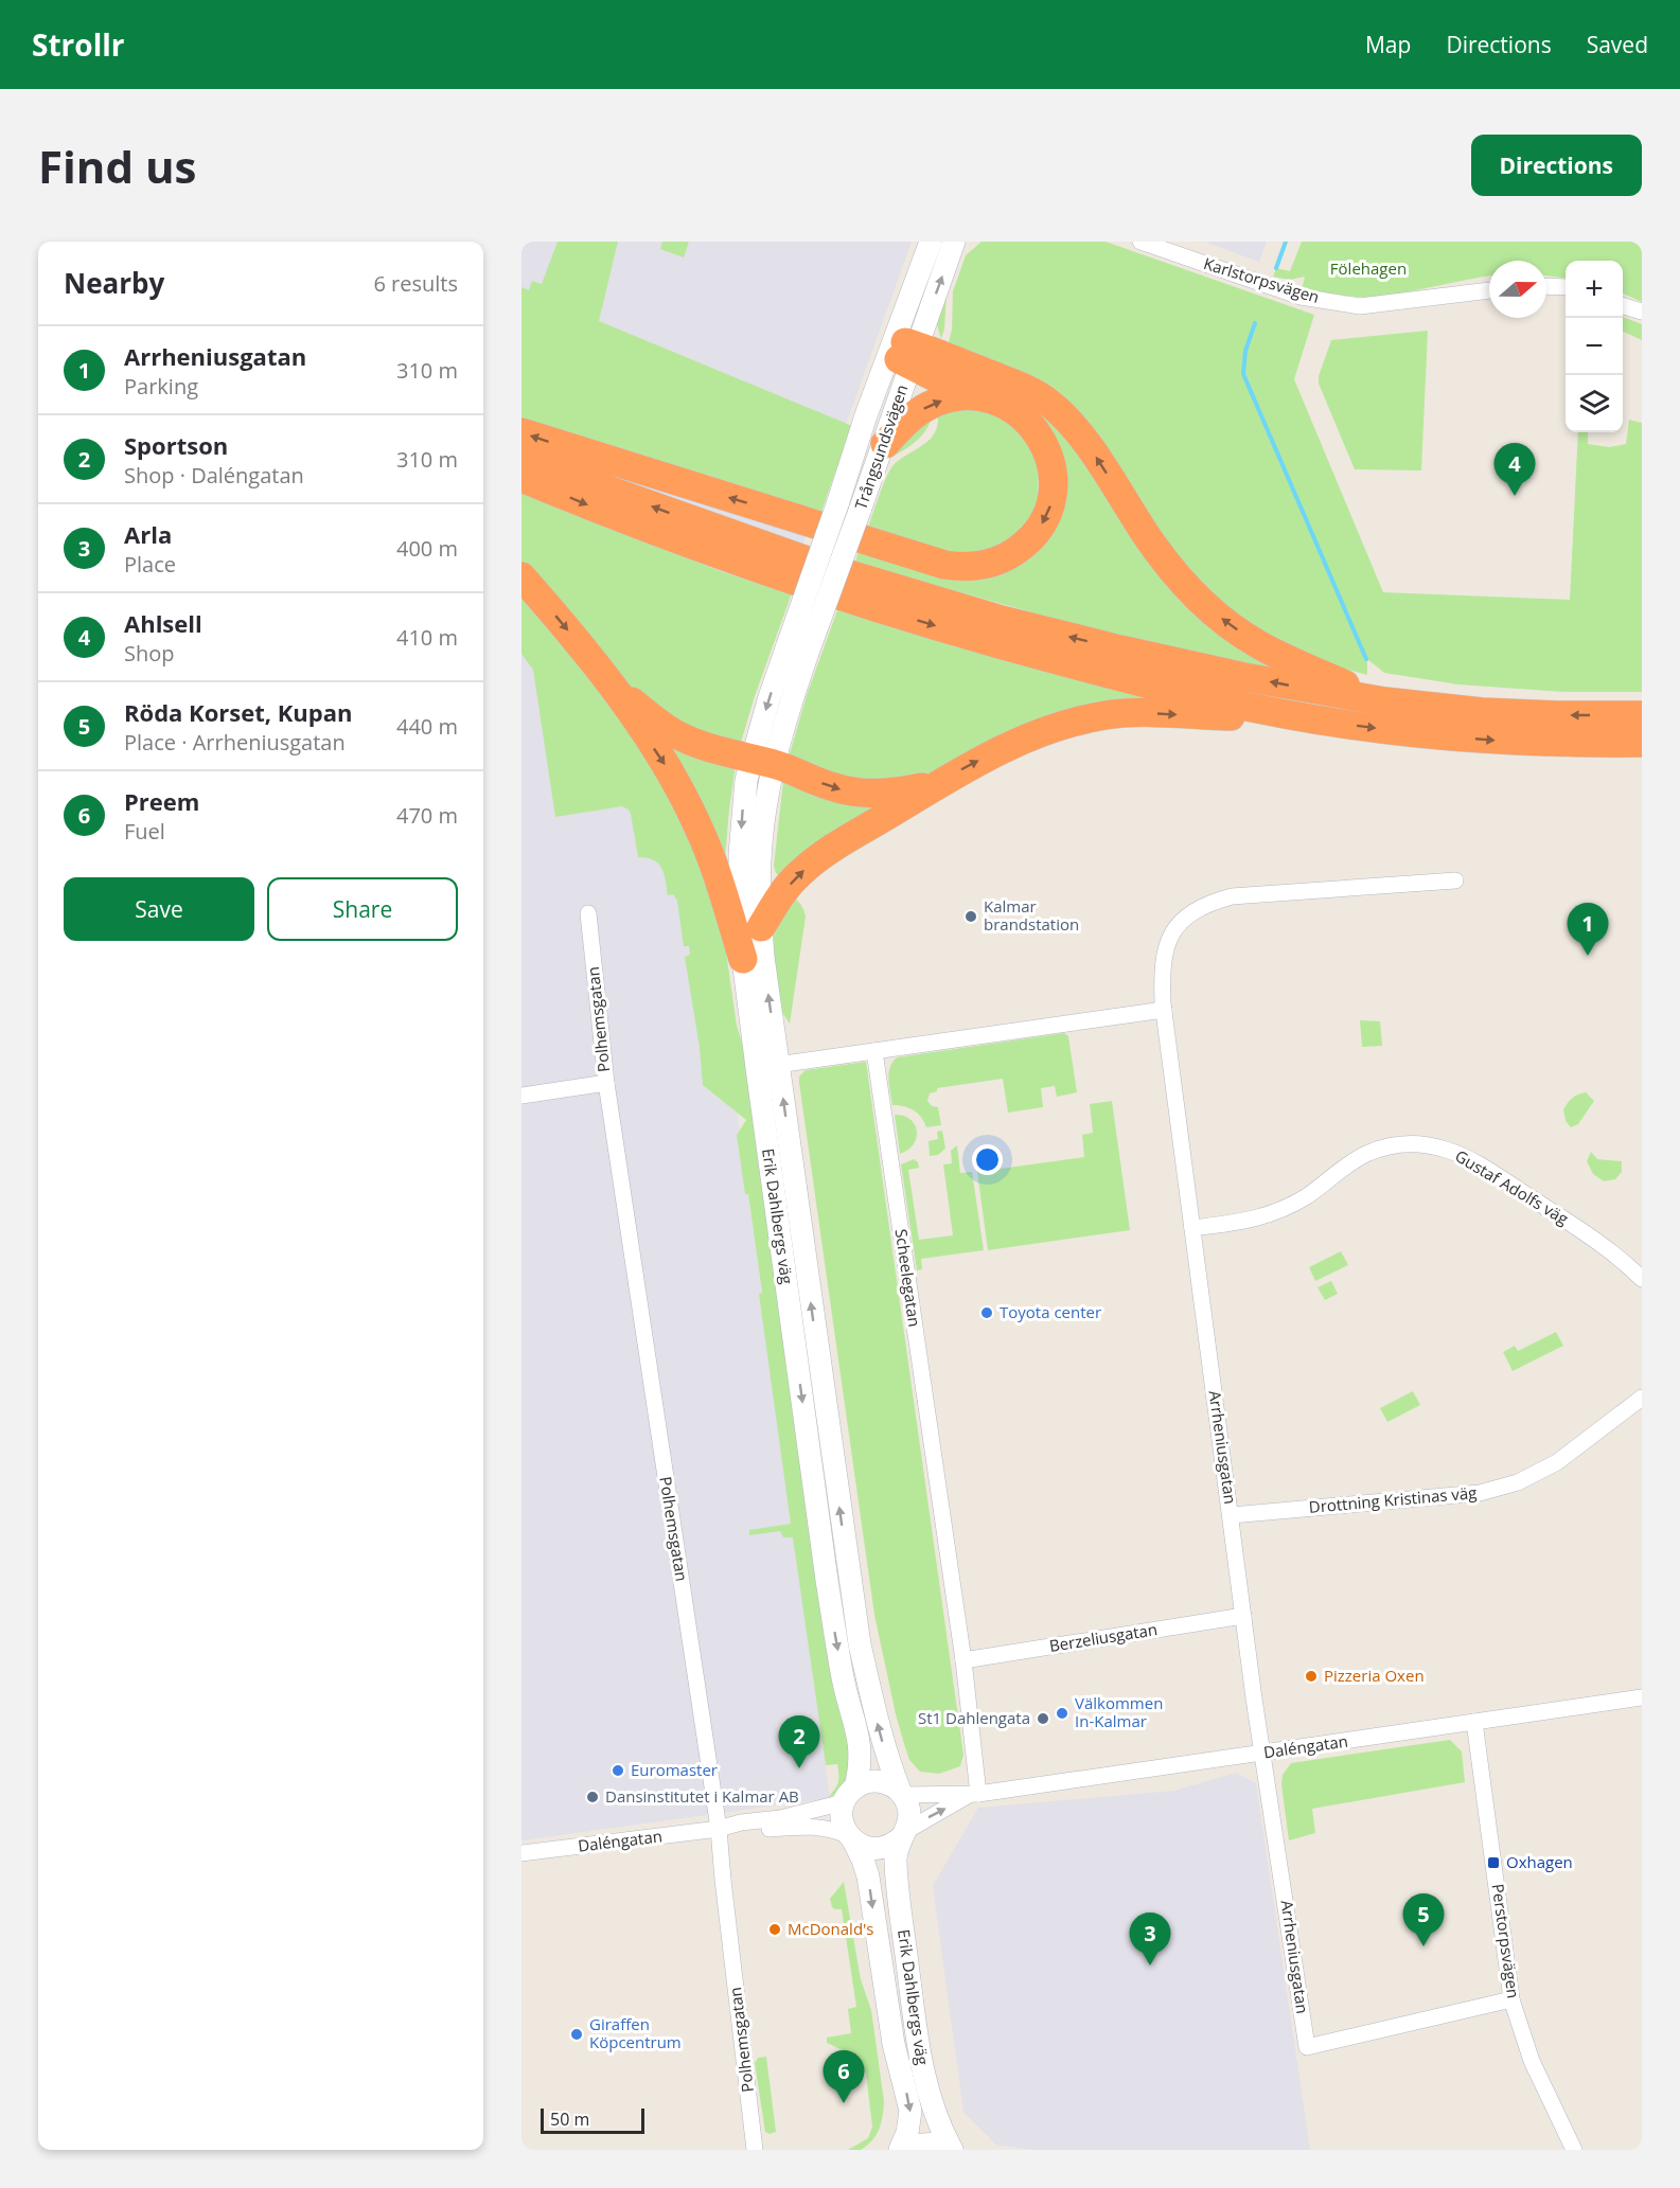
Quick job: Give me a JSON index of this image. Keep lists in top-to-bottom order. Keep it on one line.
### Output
{"streets":{"main road":["Trångsundsvägen","Erik Dahlbergs väg"],"street":["Karlstorpsvägen","Polhemsgatan","Gustaf Adolfs väg","Scheelegatan","Arrheniusgatan","Drottning Kristinas väg","Berzeliusgatan","Daléngatan","Perstorpsvägen"]},"crossings":[["Trångsundsvägen","Erik Dahlbergs väg"],["Polhemsgatan","Daléngatan"],["Gustaf Adolfs väg","Arrheniusgatan"],["Erik Dahlbergs väg","Daléngatan"],["Scheelegatan","Berzeliusgatan"],["Scheelegatan","Daléngatan"],["Arrheniusgatan","Drottning Kristinas väg"],["Arrheniusgatan","Berzeliusgatan"],["Arrheniusgatan","Daléngatan"],["Arrheniusgatan","Perstorpsvägen"],["Daléngatan","Perstorpsvägen"]],"parks":["Fölehagen"],"places":{"other":["Kalmar brandstation","Toyota center","Pizzeria Oxen","Välkommen In-Kalmar","St1 Dahlengata","Euromaster","Dansinstitutet i Kalmar AB","McDonald's","Giraffen Köpcentrum"],"transit":["Oxhagen"]},"scale_bar":"50 m","north":"right","page":{"header":"Strollr","nav":["Map","Directions","Saved"],"buttons":["Directions",["Save","Share"]],"title":"Find us","heading":["Nearby","6 results"],"map_buttons":["+","−"],"list":[{"mark":"1","name":"Arrheniusgatan","note":"Parking","value":"310 m"},{"mark":"2","name":"Sportson","note":"Shop · Daléngatan","value":"310 m"},{"mark":"3","name":"Arla","note":"Place","value":"400 m"},{"mark":"4","name":"Ahlsell","note":"Shop","value":"410 m"},{"mark":"5","name":"Röda Korset, Kupan","note":"Place · Arrheniusgatan","value":"440 m"},{"mark":"6","name":"Preem","note":"Fuel","value":"470 m"}],"pins":["4","1","2","5","3","6"],"scale":"50 m"}}
